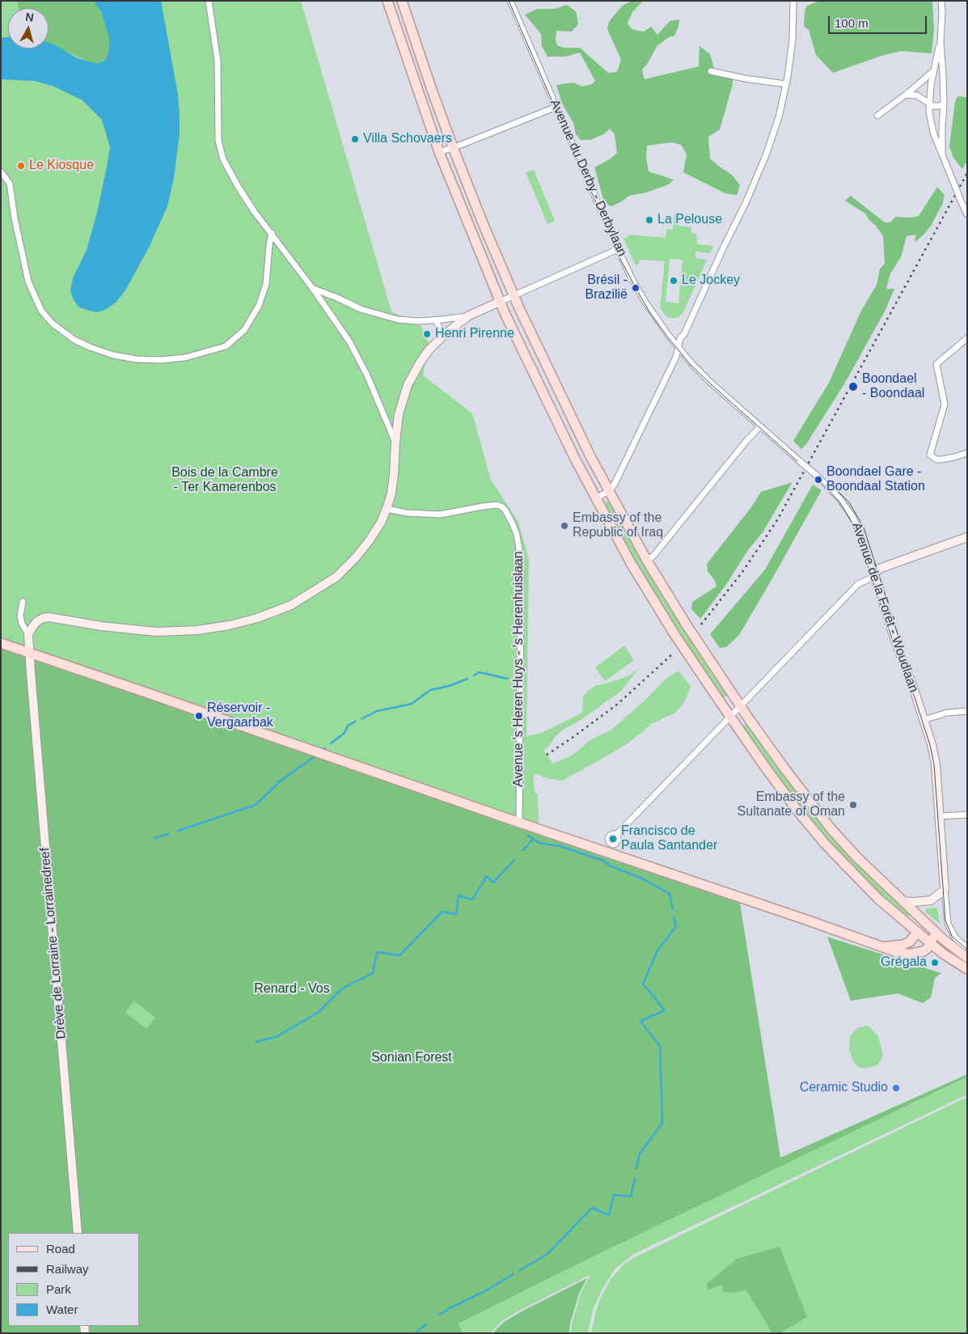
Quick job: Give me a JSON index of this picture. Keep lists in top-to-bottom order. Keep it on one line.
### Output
{"streets":{"street":["Avenue du Derby - Derbylaan","Avenue de la Forêt - Woudlaan","Avenue 's Heren Huys - 's Herenhuislaan","Drève de Lorraine - Lorrainedreef"]},"crossings":[["Avenue du Derby - Derbylaan","Avenue de la Forêt - Woudlaan"]],"parks":["Bois de la Cambre - Ter Kamerenbos","Renard - Vos","Sonian Forest"],"places":["Villa Schovaers","Le Kiosque","La Pelouse","Le Jockey","Brésil - Brazilië","Henri Pirenne","Boondael - Boondaal","Boondael Gare - Boondaal Station","Embassy of the Republic of Iraq","Réservoir - Vergaarbak","Embassy of the Sultanate of Oman","Francisco de Paula Santander","Grégala","Ceramic Studio"],"legend":["Road","Railway","Park","Water"],"scale_bar":"100 m","north":"top"}
